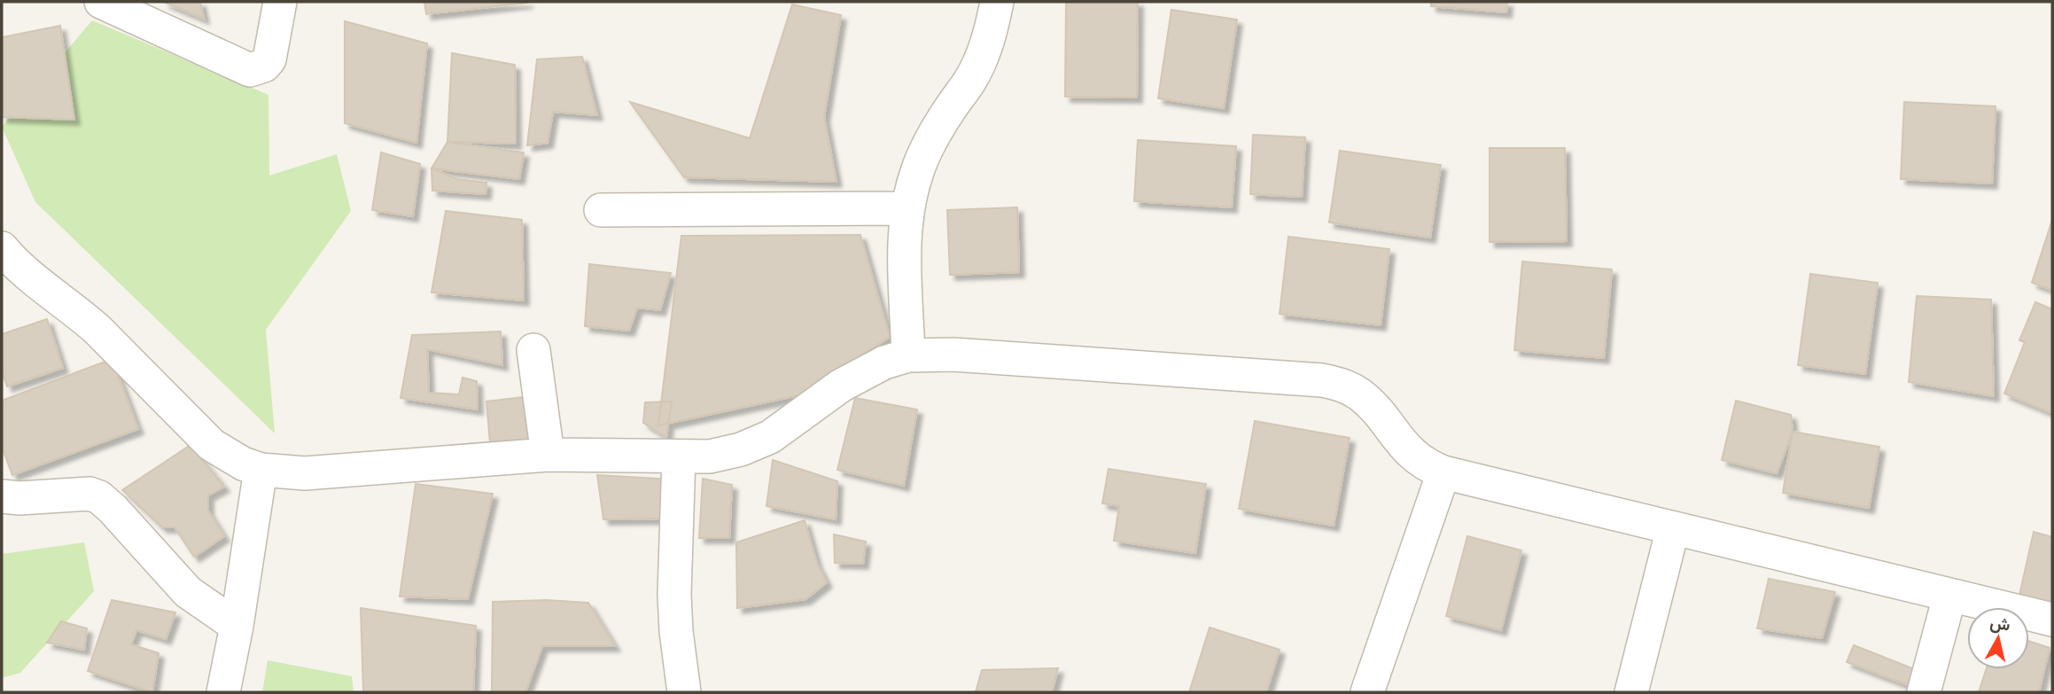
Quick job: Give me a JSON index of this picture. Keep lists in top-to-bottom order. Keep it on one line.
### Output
{"north":"top"}
